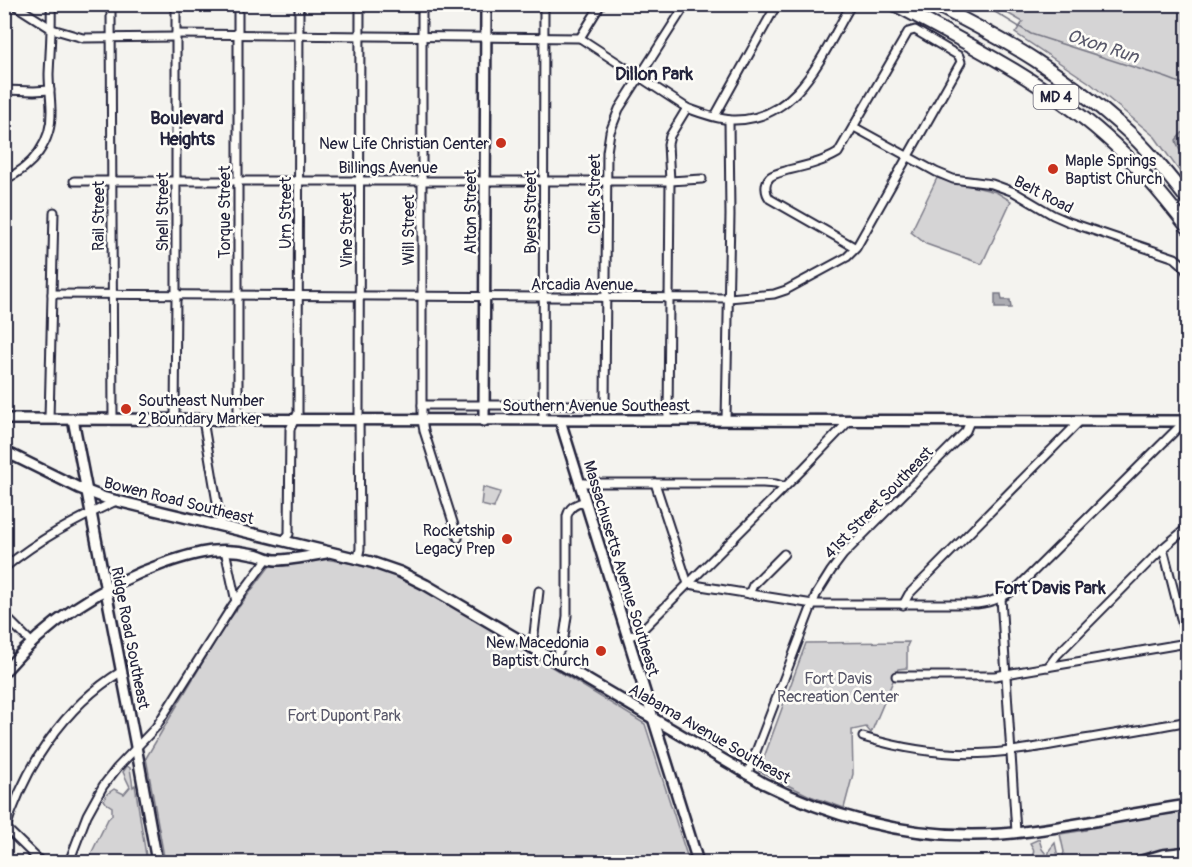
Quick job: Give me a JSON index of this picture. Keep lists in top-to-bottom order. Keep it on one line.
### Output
{"streets":{"highway":["MD 4"],"street":["Billings Avenue","Clark Street","Belt Road","Shell Street","Torque Street","Alton Street","Byers Street","Urn Street","Rail Street","Vine Street","Will Street","Arcadia Avenue","Southern Avenue Southeast","Bowen Road Southeast","41st Street Southeast","Massachusetts Avenue Southeast","Ridge Road Southeast","Alabama Avenue Southeast"]},"crossings":[["Billings Avenue","Clark Street"],["Billings Avenue","Shell Street"],["Billings Avenue","Torque Street"],["Billings Avenue","Alton Street"],["Billings Avenue","Byers Street"],["Billings Avenue","Urn Street"],["Billings Avenue","Rail Street"],["Billings Avenue","Vine Street"],["Billings Avenue","Will Street"],["Clark Street","Byers Street"],["Clark Street","Arcadia Avenue"],["Belt Road","Arcadia Avenue"],["Shell Street","Arcadia Avenue"],["Shell Street","Southern Avenue Southeast"],["Torque Street","Arcadia Avenue"],["Torque Street","Southern Avenue Southeast"],["Alton Street","Arcadia Avenue"],["Alton Street","Southern Avenue Southeast"],["Byers Street","Arcadia Avenue"],["Byers Street","Southern Avenue Southeast"],["Urn Street","Arcadia Avenue"],["Urn Street","Southern Avenue Southeast"],["Urn Street","Bowen Road Southeast"],["Urn Street","Alabama Avenue Southeast"],["Rail Street","Arcadia Avenue"],["Rail Street","Southern Avenue Southeast"],["Vine Street","Arcadia Avenue"],["Vine Street","Southern Avenue Southeast"],["Vine Street","Alabama Avenue Southeast"],["Will Street","Arcadia Avenue"],["Will Street","Southern Avenue Southeast"],["Southern Avenue Southeast","41st Street Southeast"],["Southern Avenue Southeast","Massachusetts Avenue Southeast"],["Southern Avenue Southeast","Ridge Road Southeast"],["Bowen Road Southeast","Ridge Road Southeast"],["Bowen Road Southeast","Alabama Avenue Southeast"],["41st Street Southeast","Alabama Avenue Southeast"],["Massachusetts Avenue Southeast","Alabama Avenue Southeast"]],"districts":["Dillon Park","Boulevard Heights","Fort Davis Park"],"water":["Oxon Run"],"parks":["Fort Davis Recreation Center","Fort Dupont Park"],"places":["New Life Christian Center","Maple Springs Baptist Church","Southeast Number 2 Boundary Marker","Rocketship Legacy Prep","New Macedonia Baptist Church"]}
